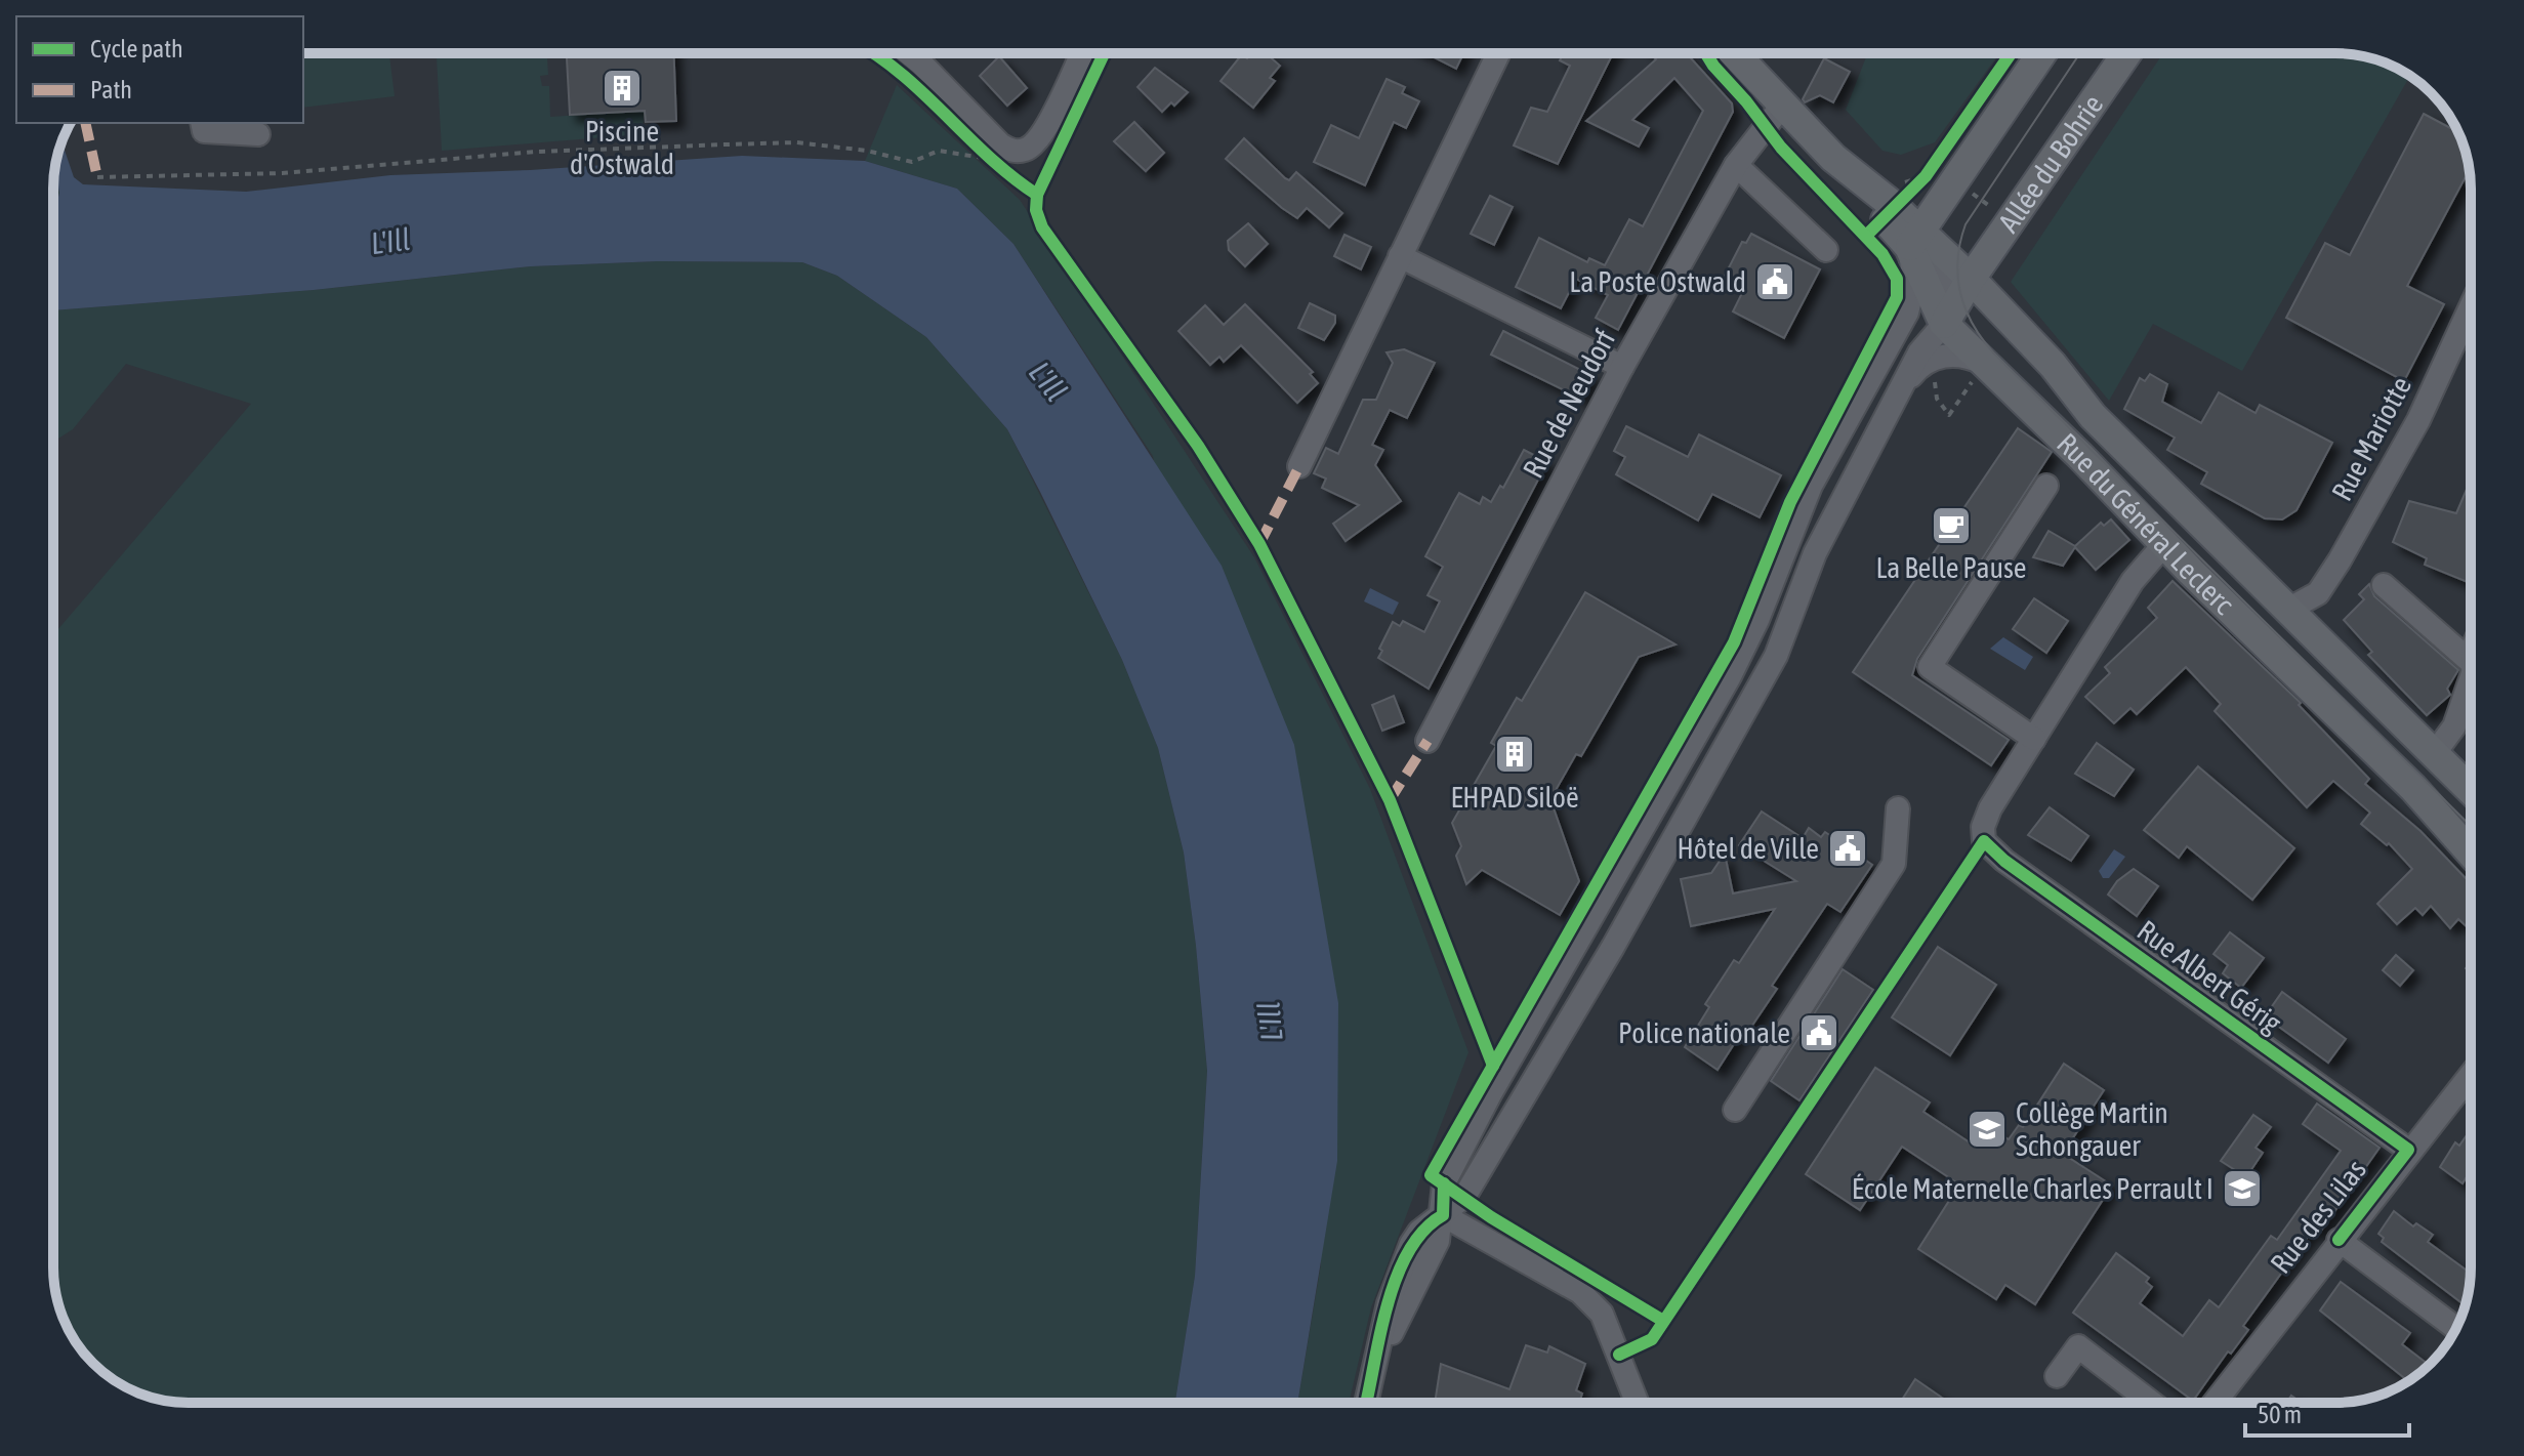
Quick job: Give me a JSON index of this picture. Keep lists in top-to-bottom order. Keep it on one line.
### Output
{"streets":{"main road":["Allée du Bohrie","Rue du Général Leclerc"],"street":["Rue de Neudorf","Rue Mariotte","Rue Albert Gérig","Rue des Lilas"]},"crossings":[["Allée du Bohrie","Rue du Général Leclerc"],["Rue de Neudorf","Rue du Général Leclerc"],["Rue Mariotte","Rue du Général Leclerc"],["Rue du Général Leclerc","Rue Albert Gérig"],["Rue Albert Gérig","Rue des Lilas"]],"water":["L'Ill"],"places":{"building":["Piscine d'Ostwald","EHPAD Siloë"],"public building":["La Poste Ostwald","Hôtel de Ville","Police nationale"],"cafe":["La Belle Pause"],"school or university":["Collège Martin Schongauer","École Maternelle Charles Perrault I"]},"legend":["Cycle path","Path"],"scale_bar":"50 m"}
